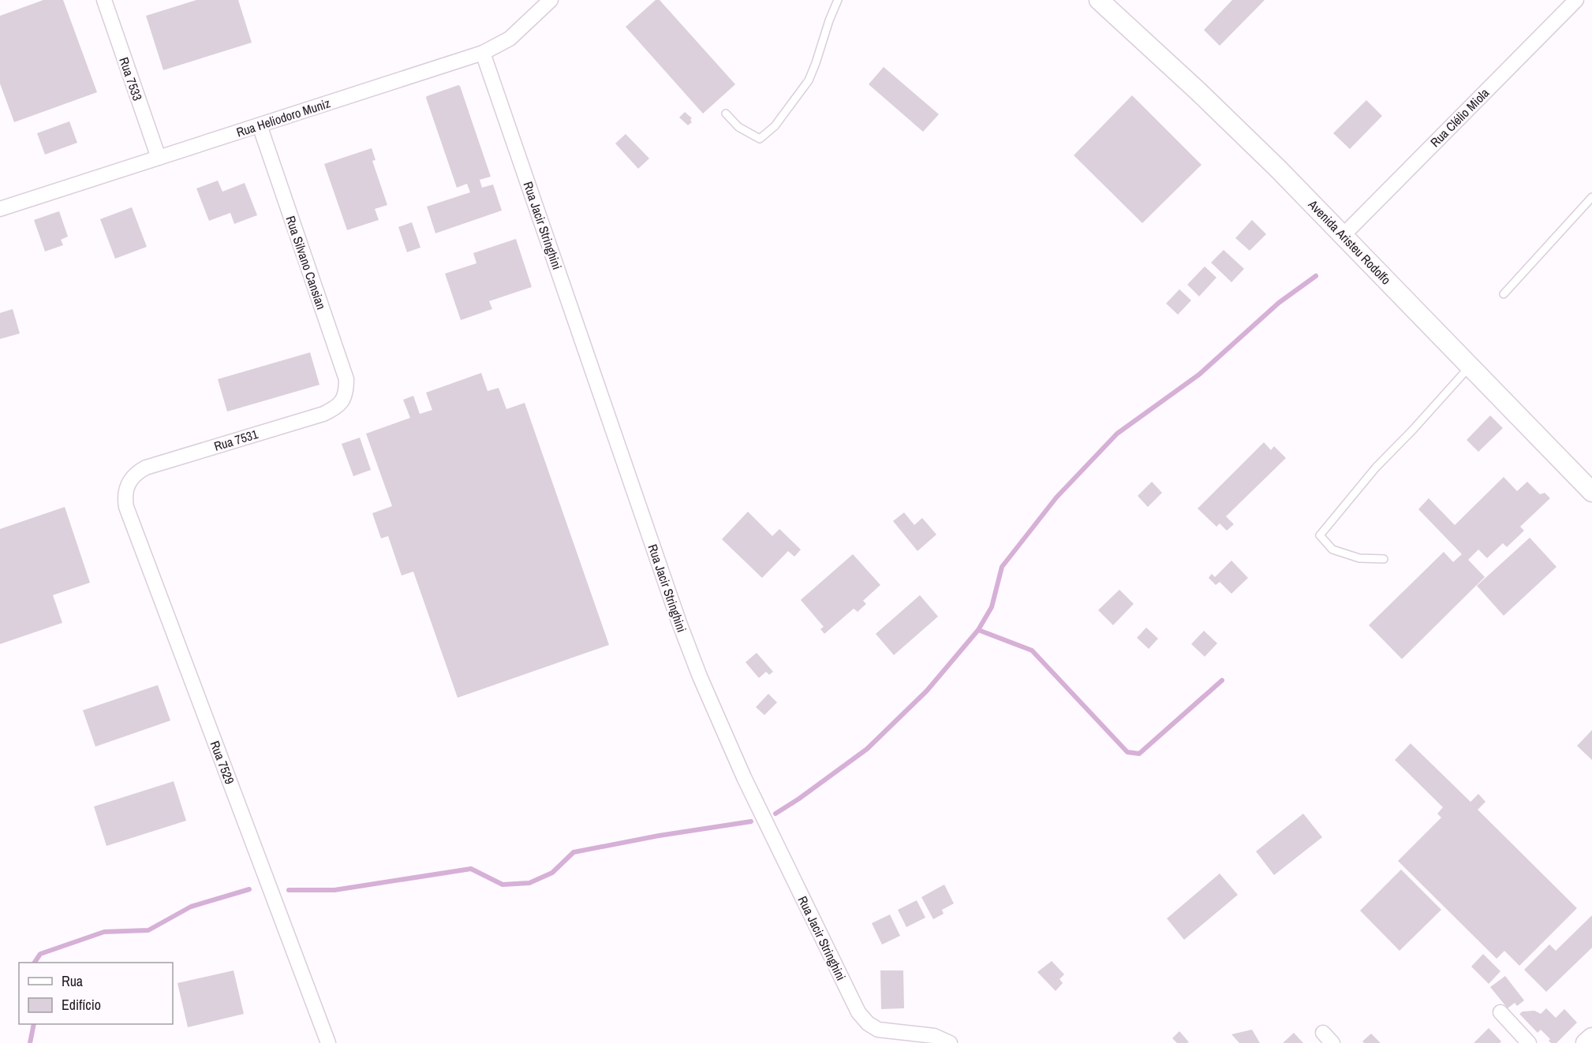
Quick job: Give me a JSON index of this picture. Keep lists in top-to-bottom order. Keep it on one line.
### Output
{"streets":{"street":["Rua 7533","Rua Heliodoro Muniz","Rua Clélio Miola","Rua Jacir Stringhini","Avenida Aristeu Rodolfo","Rua Silvano Cansian","Rua 7531","Rua 7529"]},"crossings":[["Rua 7533","Rua Heliodoro Muniz"],["Rua Heliodoro Muniz","Rua Jacir Stringhini"],["Rua Heliodoro Muniz","Rua Silvano Cansian"],["Rua Clélio Miola","Avenida Aristeu Rodolfo"],["Rua Silvano Cansian","Rua 7531"],["Rua 7531","Rua 7529"]],"legend":["Rua","Edifício"]}
